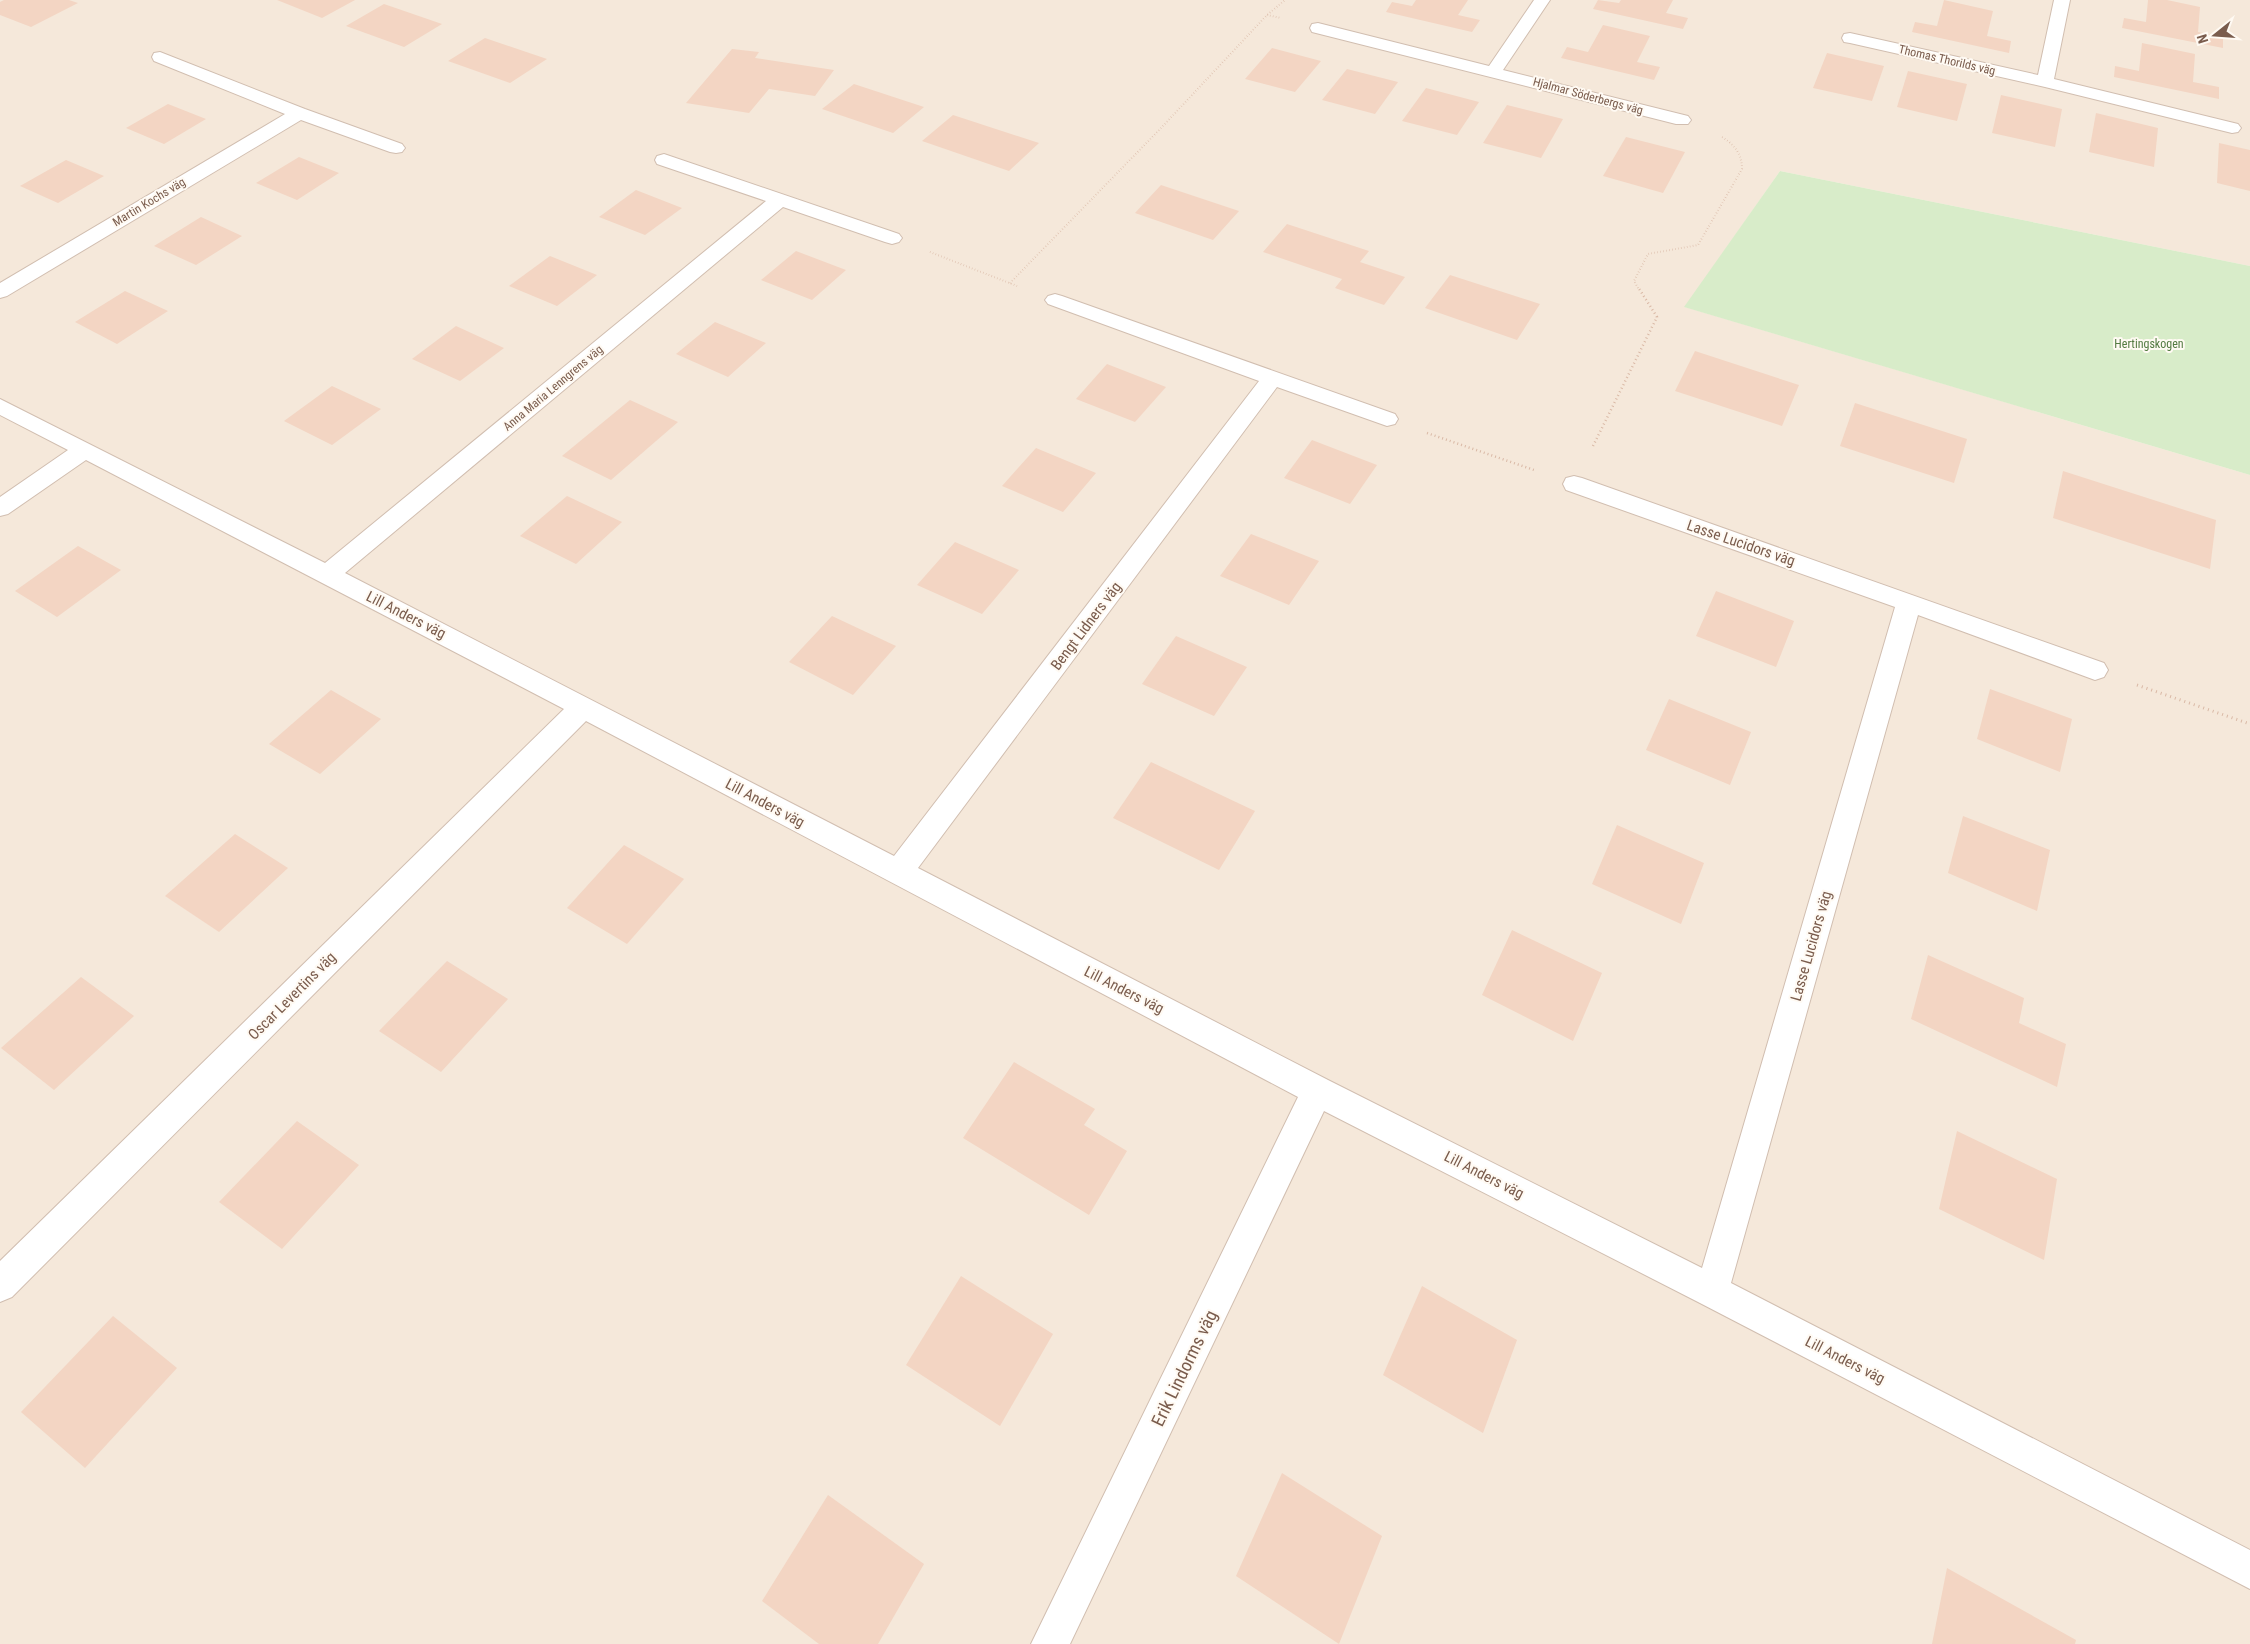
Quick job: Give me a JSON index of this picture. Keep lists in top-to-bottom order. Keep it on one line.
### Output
{"streets":{"street":["Thomas Thorilds väg","Hjalmar Söderbergs väg","Martin Kochs väg","Anna Maria Lenngrens väg","Lasse Lucidors väg","Lill Anders väg","Bengt Lidners väg","Oscar Levertins väg","Erik Lindorms väg"]},"crossings":[["Anna Maria Lenngrens väg","Lill Anders väg"],["Lasse Lucidors väg","Lill Anders väg"],["Lill Anders väg","Bengt Lidners väg"],["Lill Anders väg","Oscar Levertins väg"],["Lill Anders väg","Erik Lindorms väg"]],"parks":["Hertingskogen"],"north":"left"}
